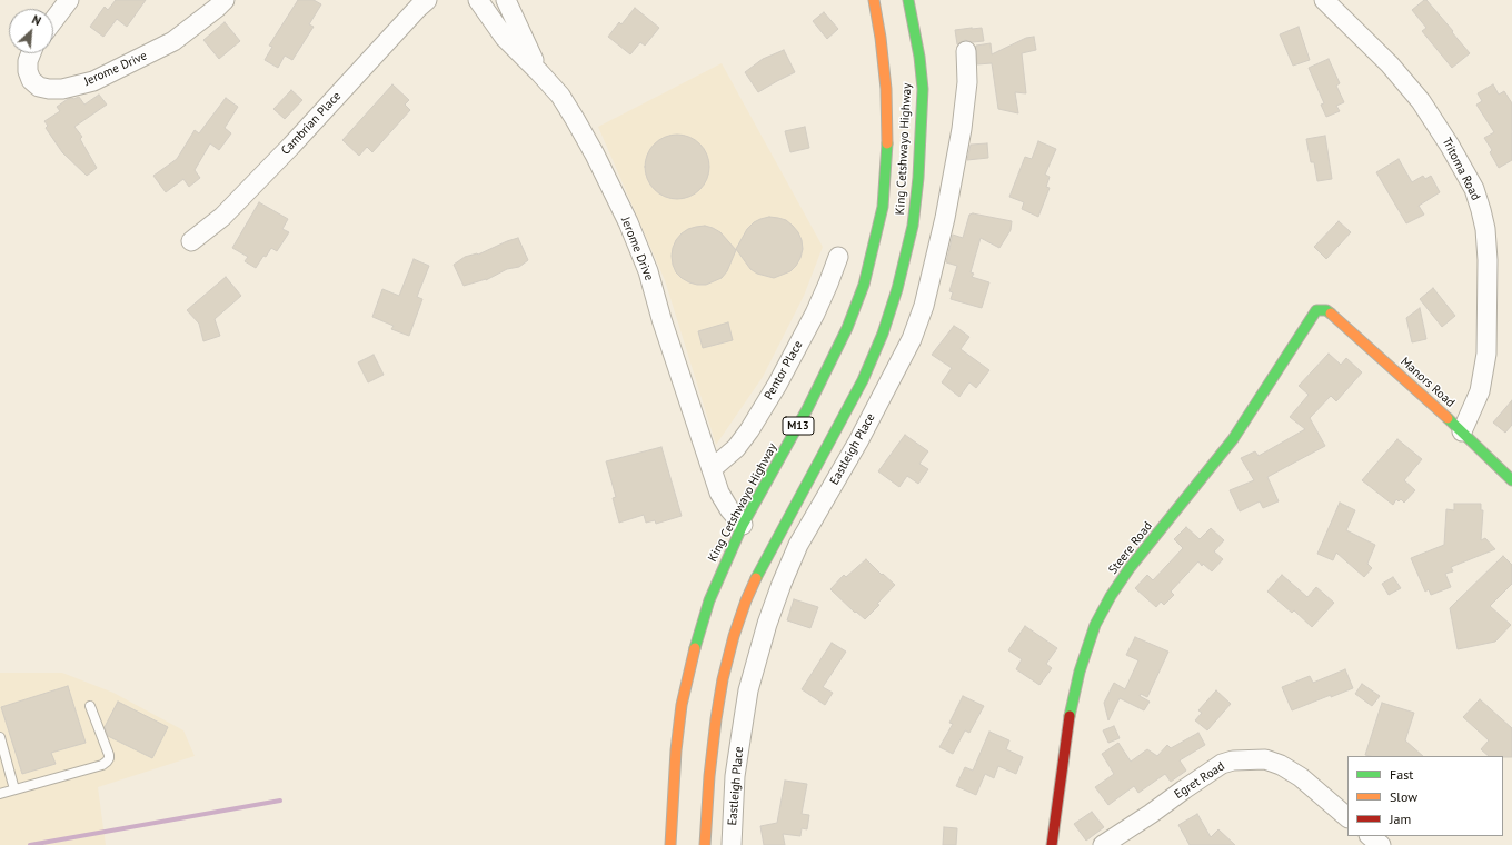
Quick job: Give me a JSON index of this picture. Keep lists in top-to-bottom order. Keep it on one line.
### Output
{"streets":{"main road":["King Cetshwayo Highway","Manors Road","M13","Steere Road"],"street":["Jerome Drive","Cambrian Place","Tritoma Road","Pentor Place","Eastleigh Place","Egret Road"]},"crossings":[["Jerome Drive","King Cetshwayo Highway"],["Jerome Drive","Pentor Place"],["Tritoma Road","Manors Road"],["Manors Road","Steere Road"]],"legend":["Fast","Slow","Jam"],"north":"top right"}
